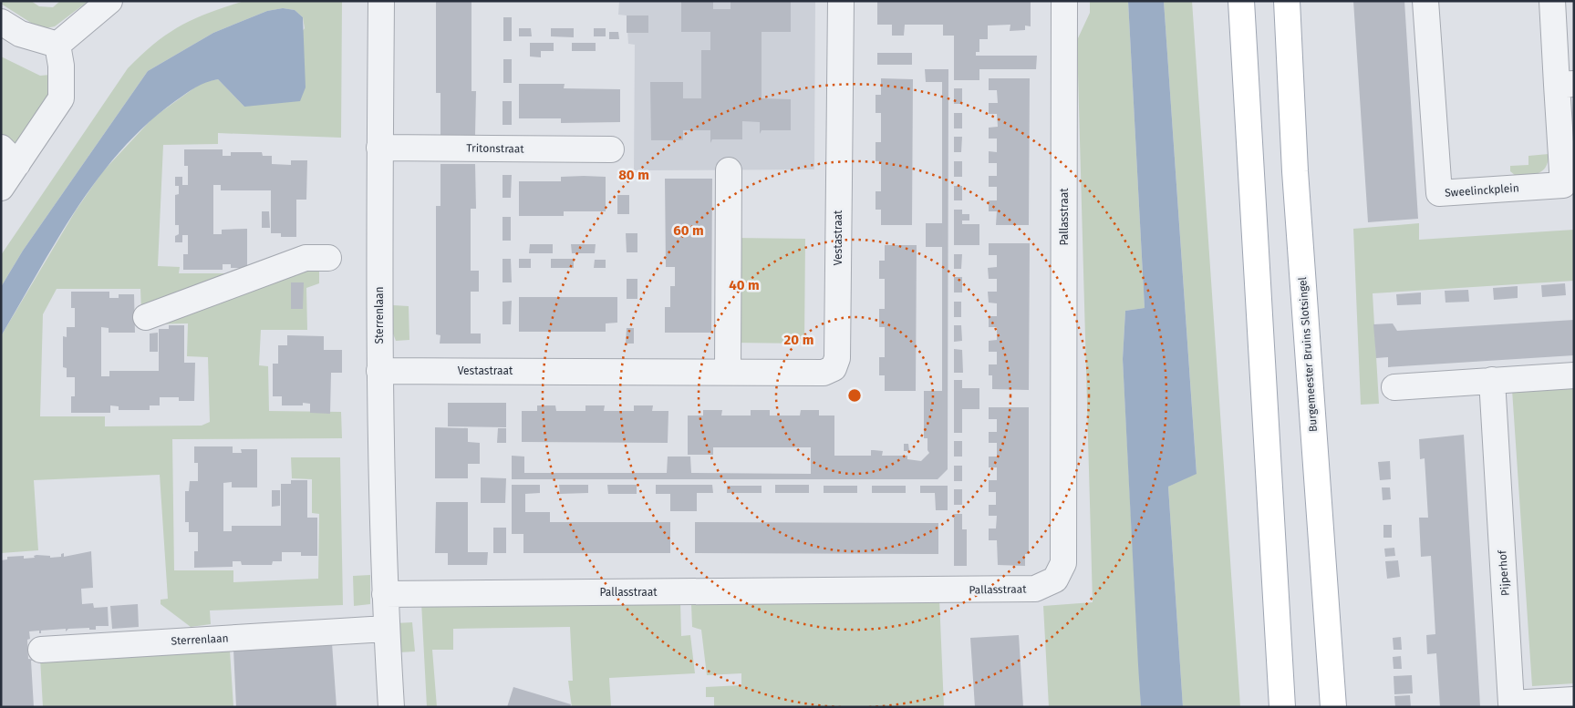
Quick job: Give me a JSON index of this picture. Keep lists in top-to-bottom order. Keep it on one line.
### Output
{"streets":{"main road":["Burgemeester Bruins Slotsingel"],"street":["Tritonstraat","Sweelinckplein","Pallasstraat","Vestastraat","Sterrenlaan","Pijperhof"]},"crossings":[["Tritonstraat","Sterrenlaan"],["Pallasstraat","Sterrenlaan"],["Vestastraat","Sterrenlaan"]],"rings":["80 m","60 m","40 m","20 m"]}
